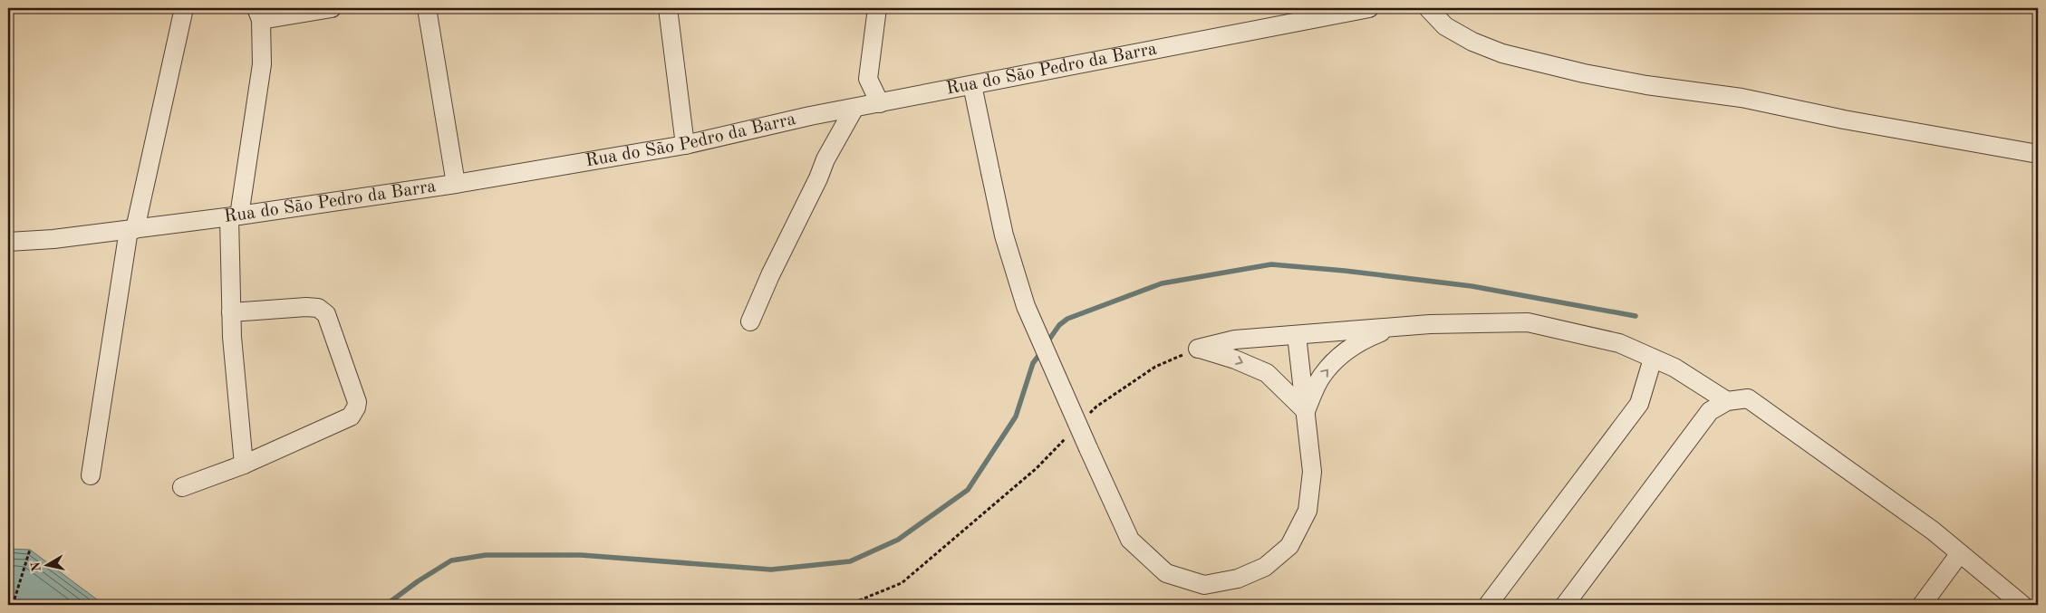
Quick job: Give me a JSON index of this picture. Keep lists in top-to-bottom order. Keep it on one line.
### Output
{"streets":{"street":["Rua do São Pedro da Barra"]},"north":"left"}
